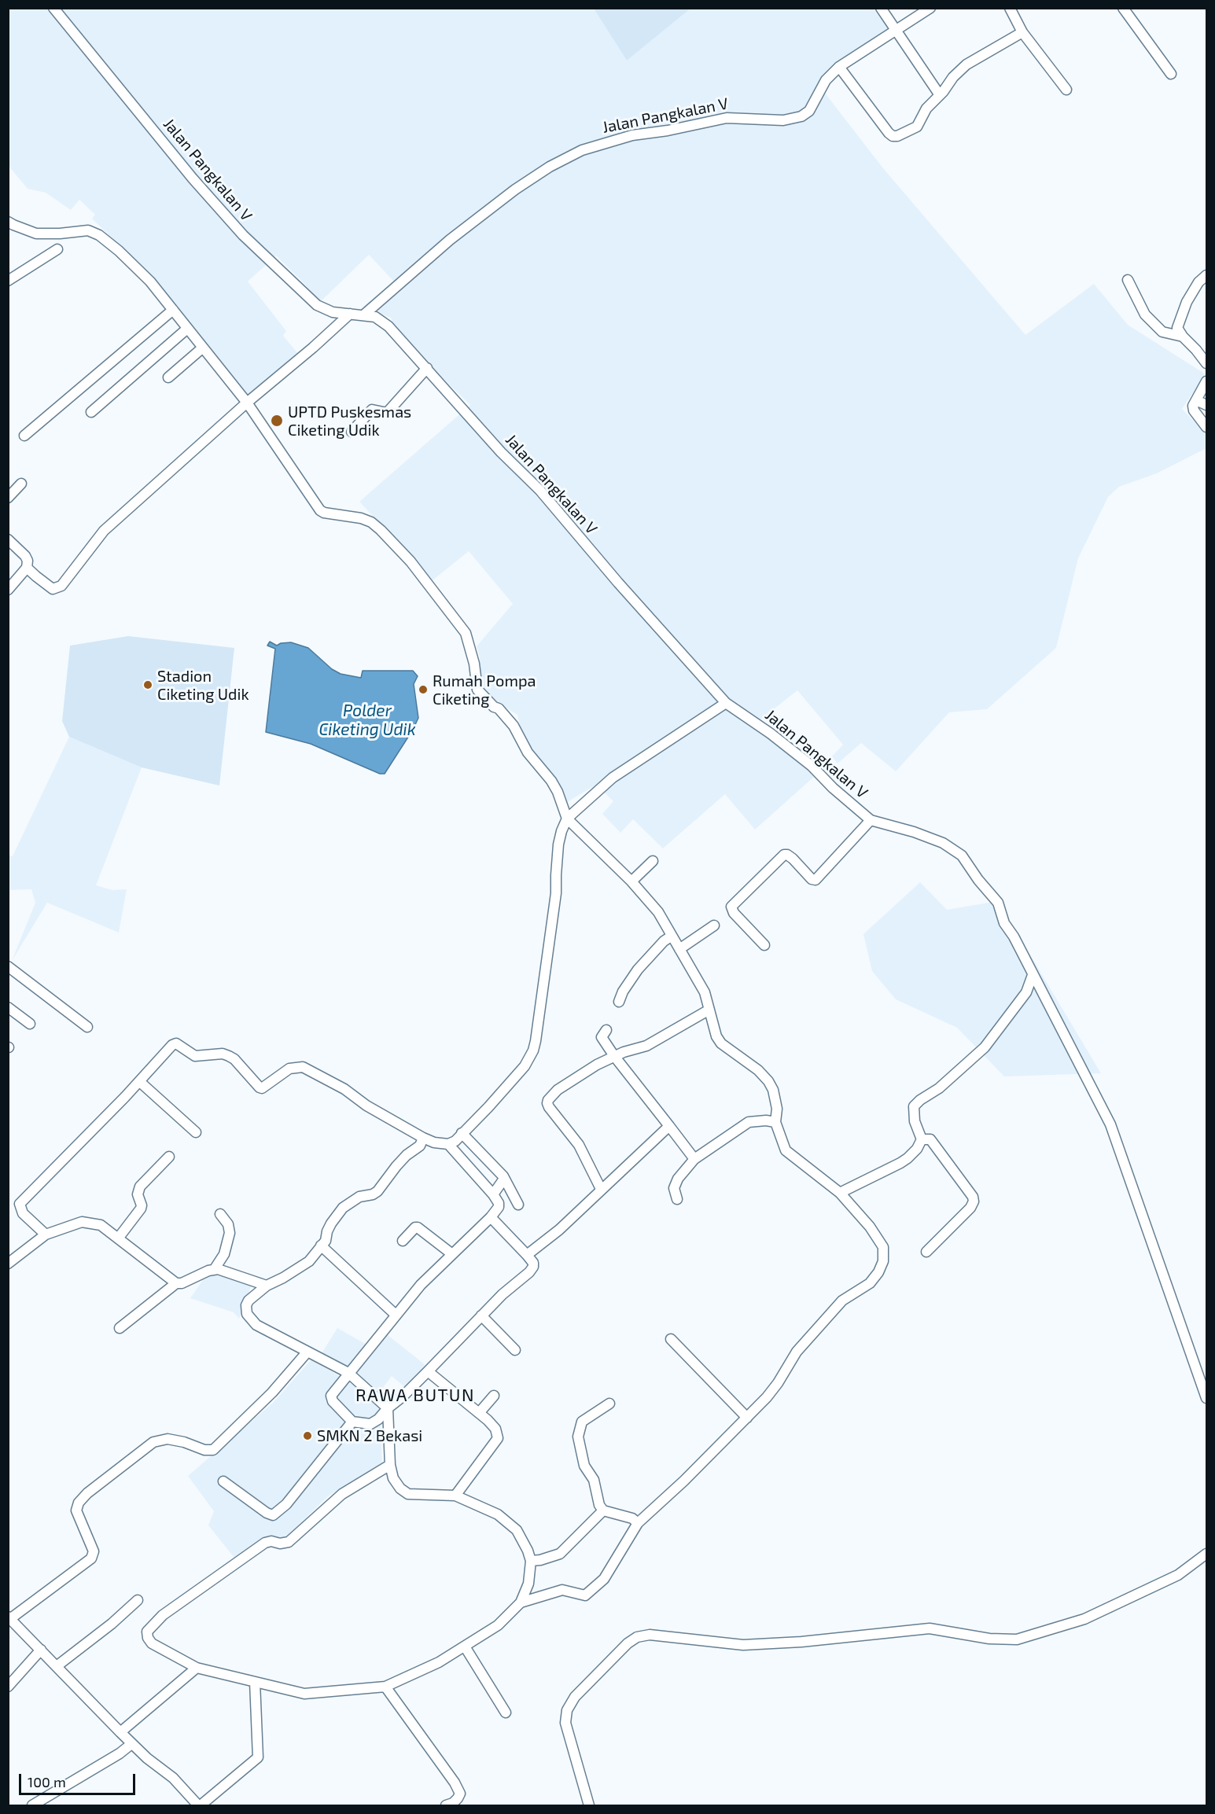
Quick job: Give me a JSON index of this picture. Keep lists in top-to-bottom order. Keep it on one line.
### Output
{"streets":{"street":["Jalan Pangkalan V"]},"districts":["RAWA BUTUN"],"water":["Polder Ciketing Udik"],"places":["UPTD Puskesmas Ciketing Udik","Stadion Ciketing Udik","Rumah Pompa Ciketing","SMKN 2 Bekasi"],"scale_bar":"100 m"}
